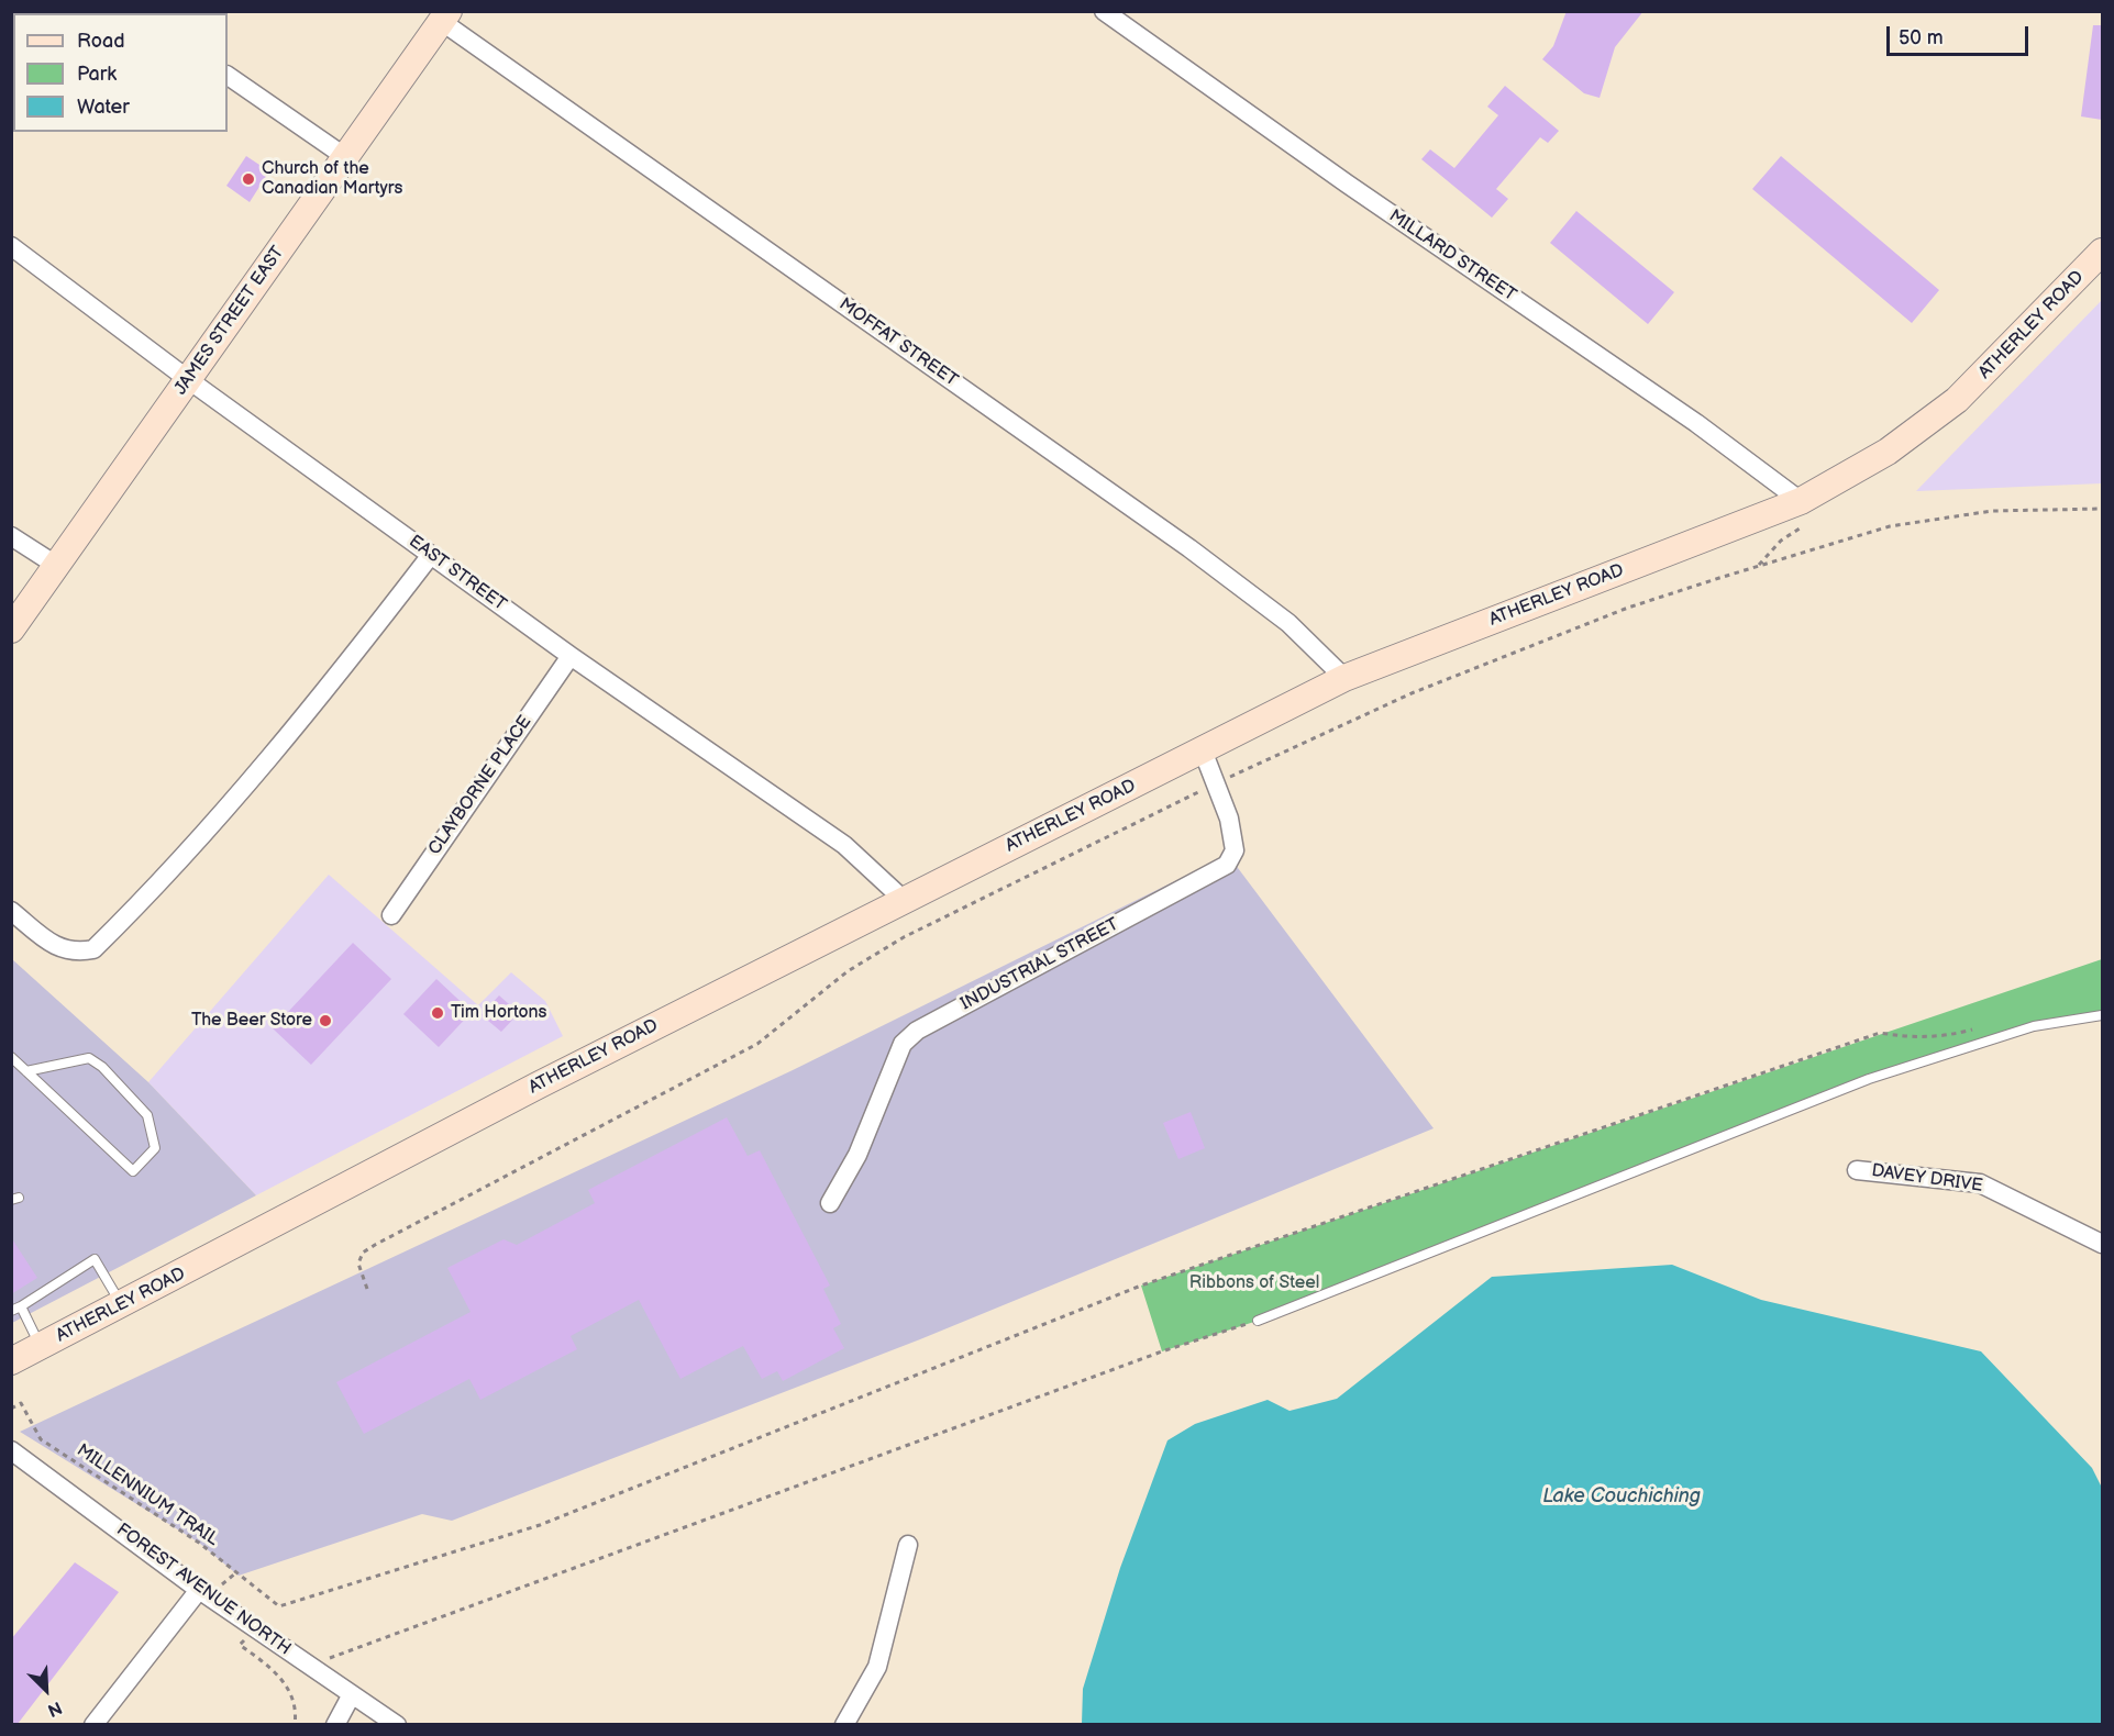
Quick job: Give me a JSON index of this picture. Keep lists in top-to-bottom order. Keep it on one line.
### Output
{"streets":{"main road":["JAMES STREET EAST","ATHERLEY ROAD"],"street":["MILLARD STREET","MOFFAT STREET","EAST STREET","CLAYBORNE PLACE","INDUSTRIAL STREET","DAVEY DRIVE","FOREST AVENUE NORTH"],"path":["MILLENNIUM TRAIL"]},"crossings":[["MILLARD STREET","ATHERLEY ROAD"],["JAMES STREET EAST","MOFFAT STREET"],["JAMES STREET EAST","EAST STREET"],["ATHERLEY ROAD","MOFFAT STREET"],["ATHERLEY ROAD","EAST STREET"],["ATHERLEY ROAD","INDUSTRIAL STREET"],["EAST STREET","CLAYBORNE PLACE"]],"water":["Lake Couchiching"],"parks":["Ribbons of Steel"],"places":["Church of the Canadian Martyrs","Tim Hortons","The Beer Store"],"legend":["Road","Park","Water"],"scale_bar":"50 m","north":"bottom right"}
